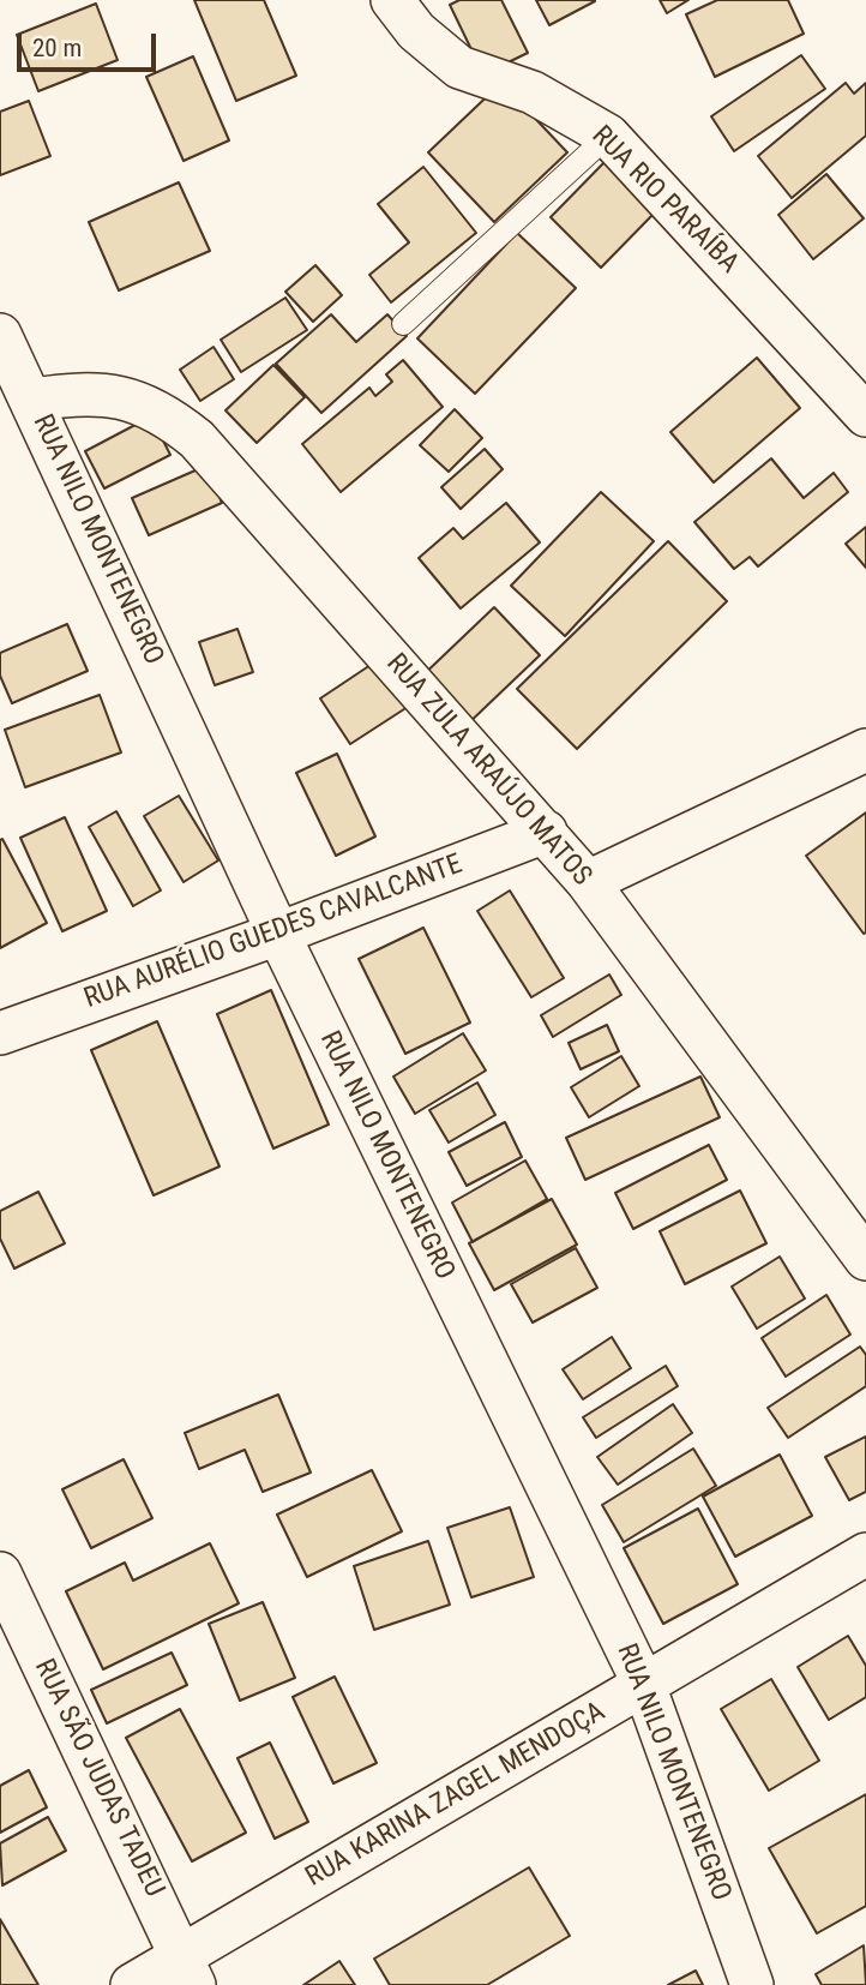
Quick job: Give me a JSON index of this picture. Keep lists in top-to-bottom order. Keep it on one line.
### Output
{"streets":{"street":["RUA RIO PARAÍBA","RUA NILO MONTENEGRO","RUA ZULA ARAÚJO MATOS","RUA AURÉLIO GUEDES CAVALCANTE","RUA SÃO JUDAS TADEU","RUA KARINA ZAGEL MENDOÇA"]},"crossings":[["RUA NILO MONTENEGRO","RUA ZULA ARAÚJO MATOS"],["RUA NILO MONTENEGRO","RUA AURÉLIO GUEDES CAVALCANTE"],["RUA NILO MONTENEGRO","RUA KARINA ZAGEL MENDOÇA"],["RUA ZULA ARAÚJO MATOS","RUA AURÉLIO GUEDES CAVALCANTE"],["RUA SÃO JUDAS TADEU","RUA KARINA ZAGEL MENDOÇA"]],"scale_bar":"20 m"}
